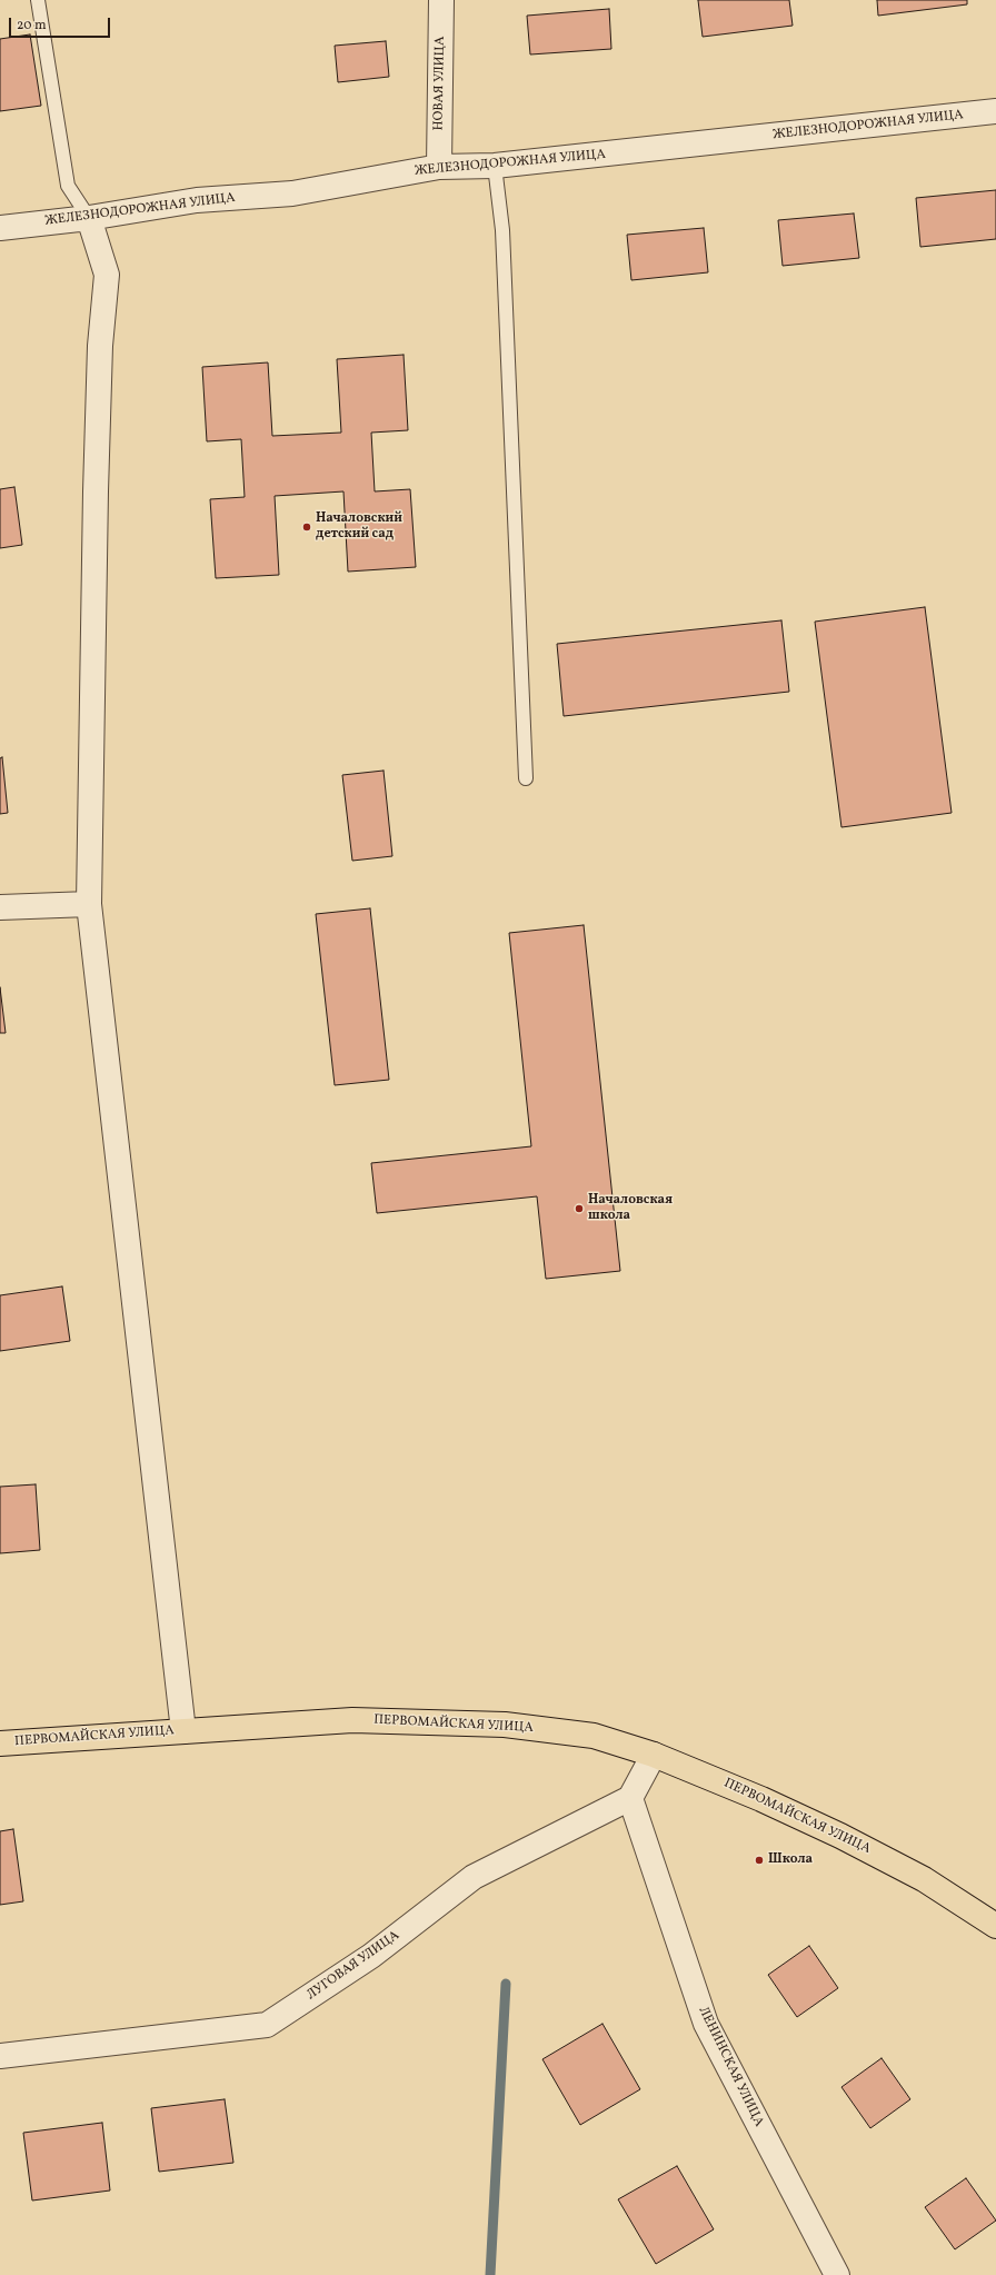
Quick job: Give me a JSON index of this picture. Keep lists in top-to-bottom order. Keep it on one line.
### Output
{"streets":{"main road":["ПЕРВОМАЙСКАЯ УЛИЦА"],"street":["НОВАЯ УЛИЦА","ЖЕЛЕЗНОДОРОЖНАЯ УЛИЦА","ЛУГОВАЯ УЛИЦА","ЛЕНИНСКАЯ УЛИЦА"]},"crossings":[["НОВАЯ УЛИЦА","ЖЕЛЕЗНОДОРОЖНАЯ УЛИЦА"],["ЛУГОВАЯ УЛИЦА","ЛЕНИНСКАЯ УЛИЦА"]],"places":["Началовский детский сад","Началовская школа","Школа"],"scale_bar":"20 m"}
